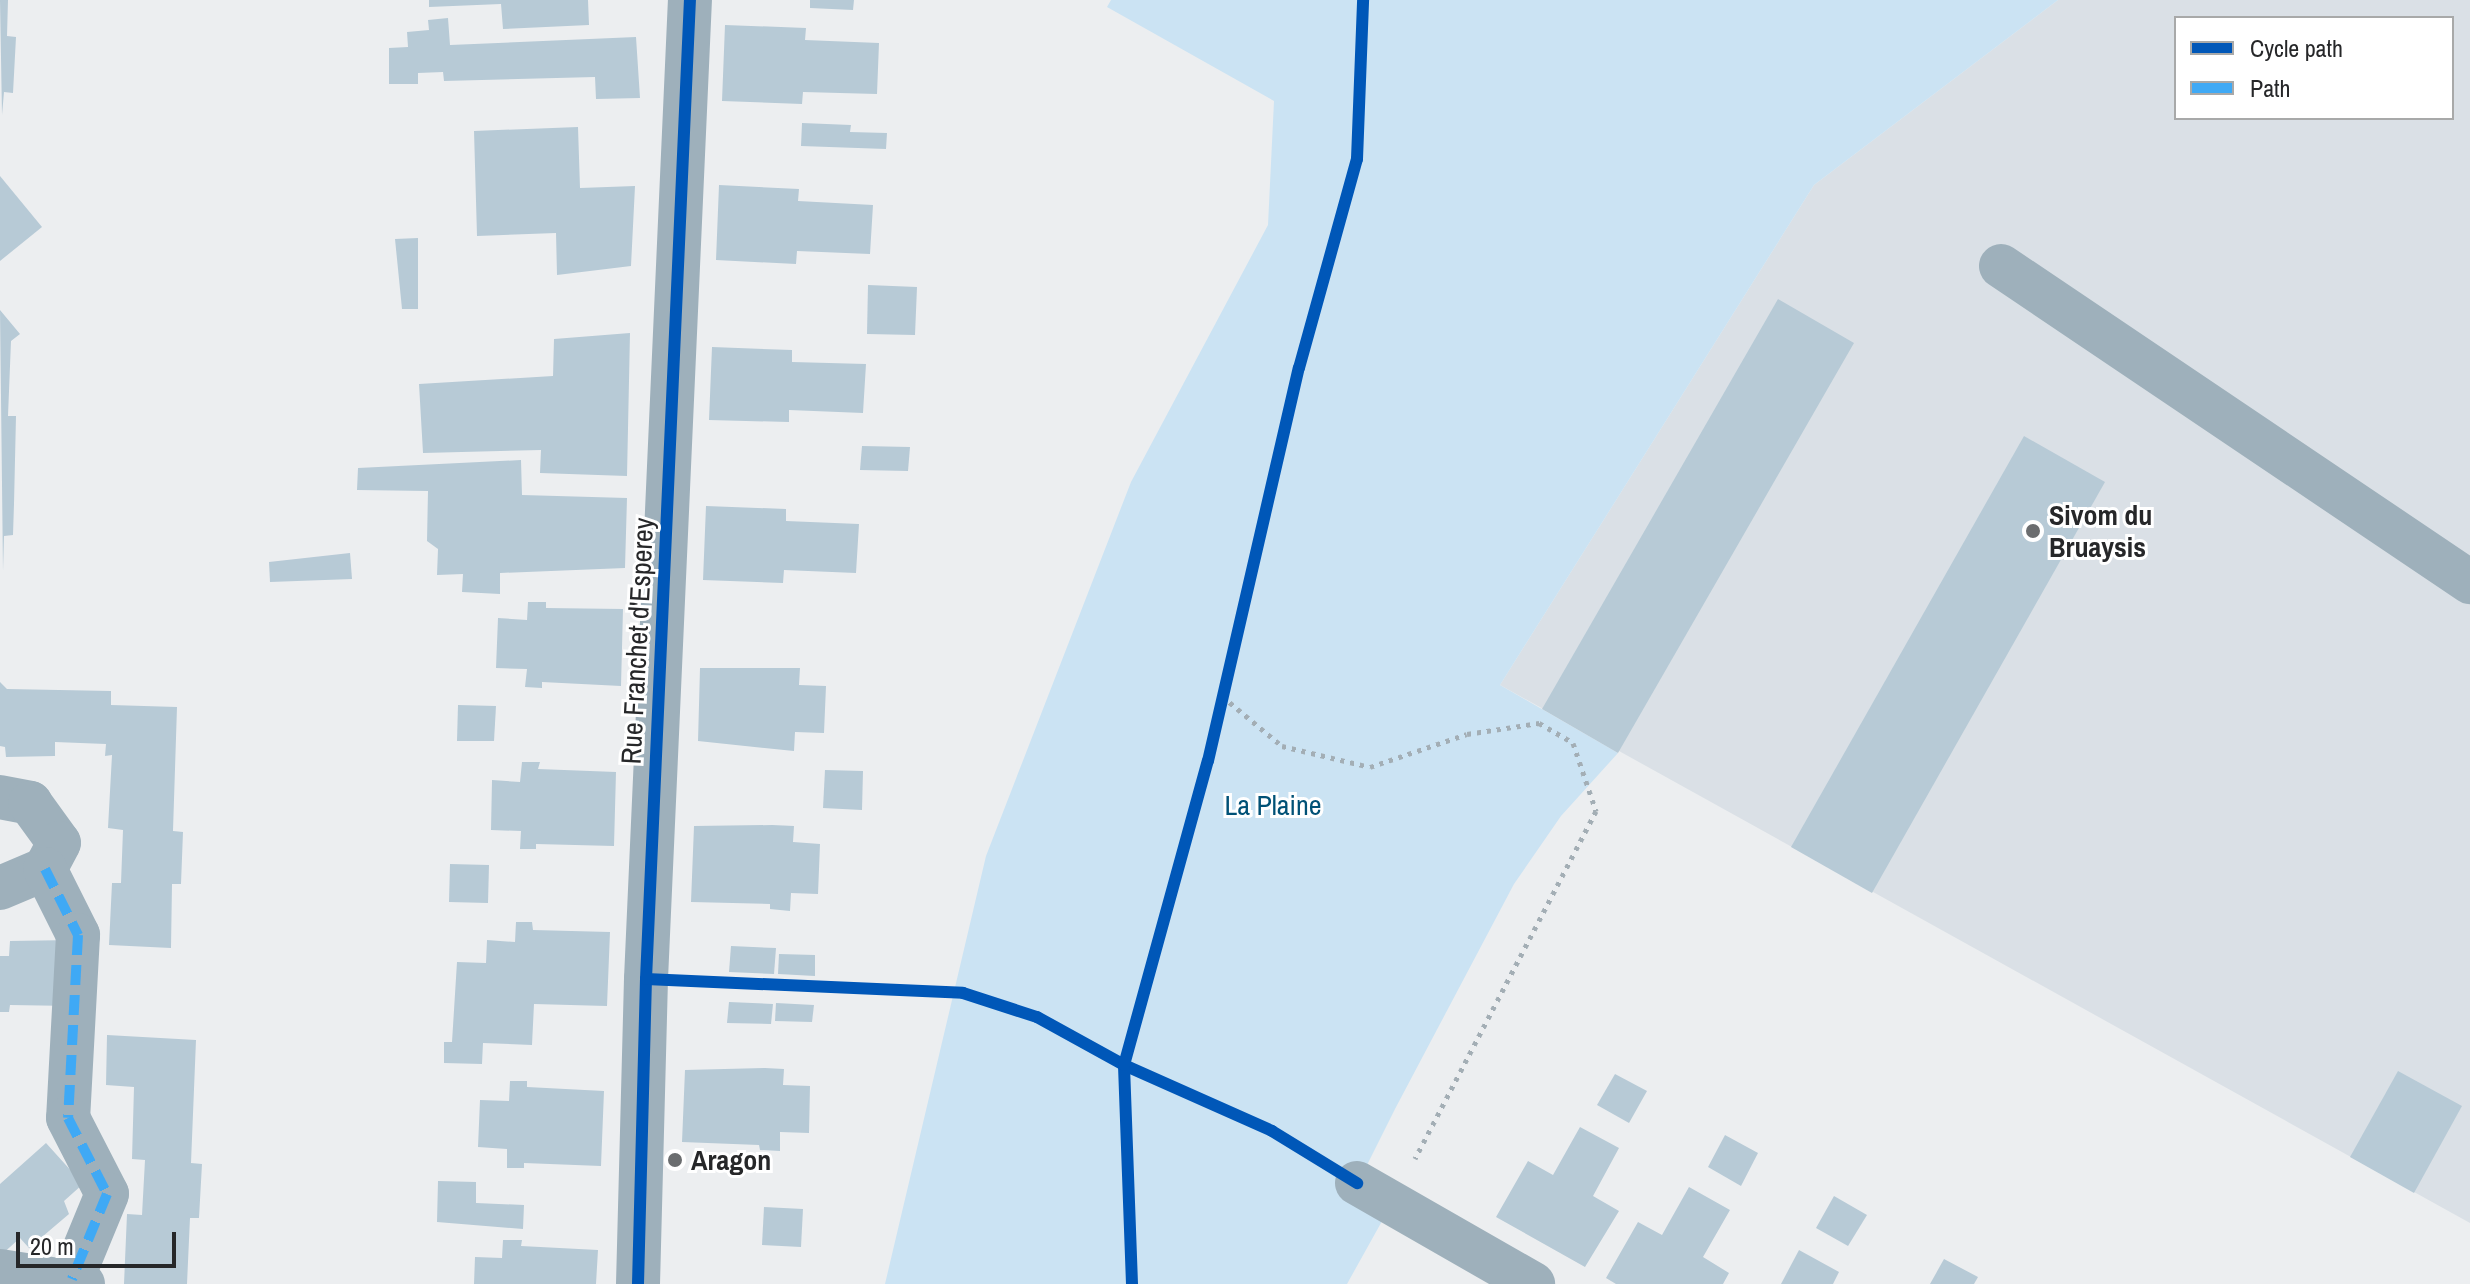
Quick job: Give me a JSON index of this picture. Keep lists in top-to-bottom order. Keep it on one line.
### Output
{"streets":{"street":["Rue Franchet d'Esperey"]},"parks":["La Plaine"],"places":["Sivom du Bruaysis","Aragon"],"legend":["Cycle path","Path"],"scale_bar":"20 m"}
